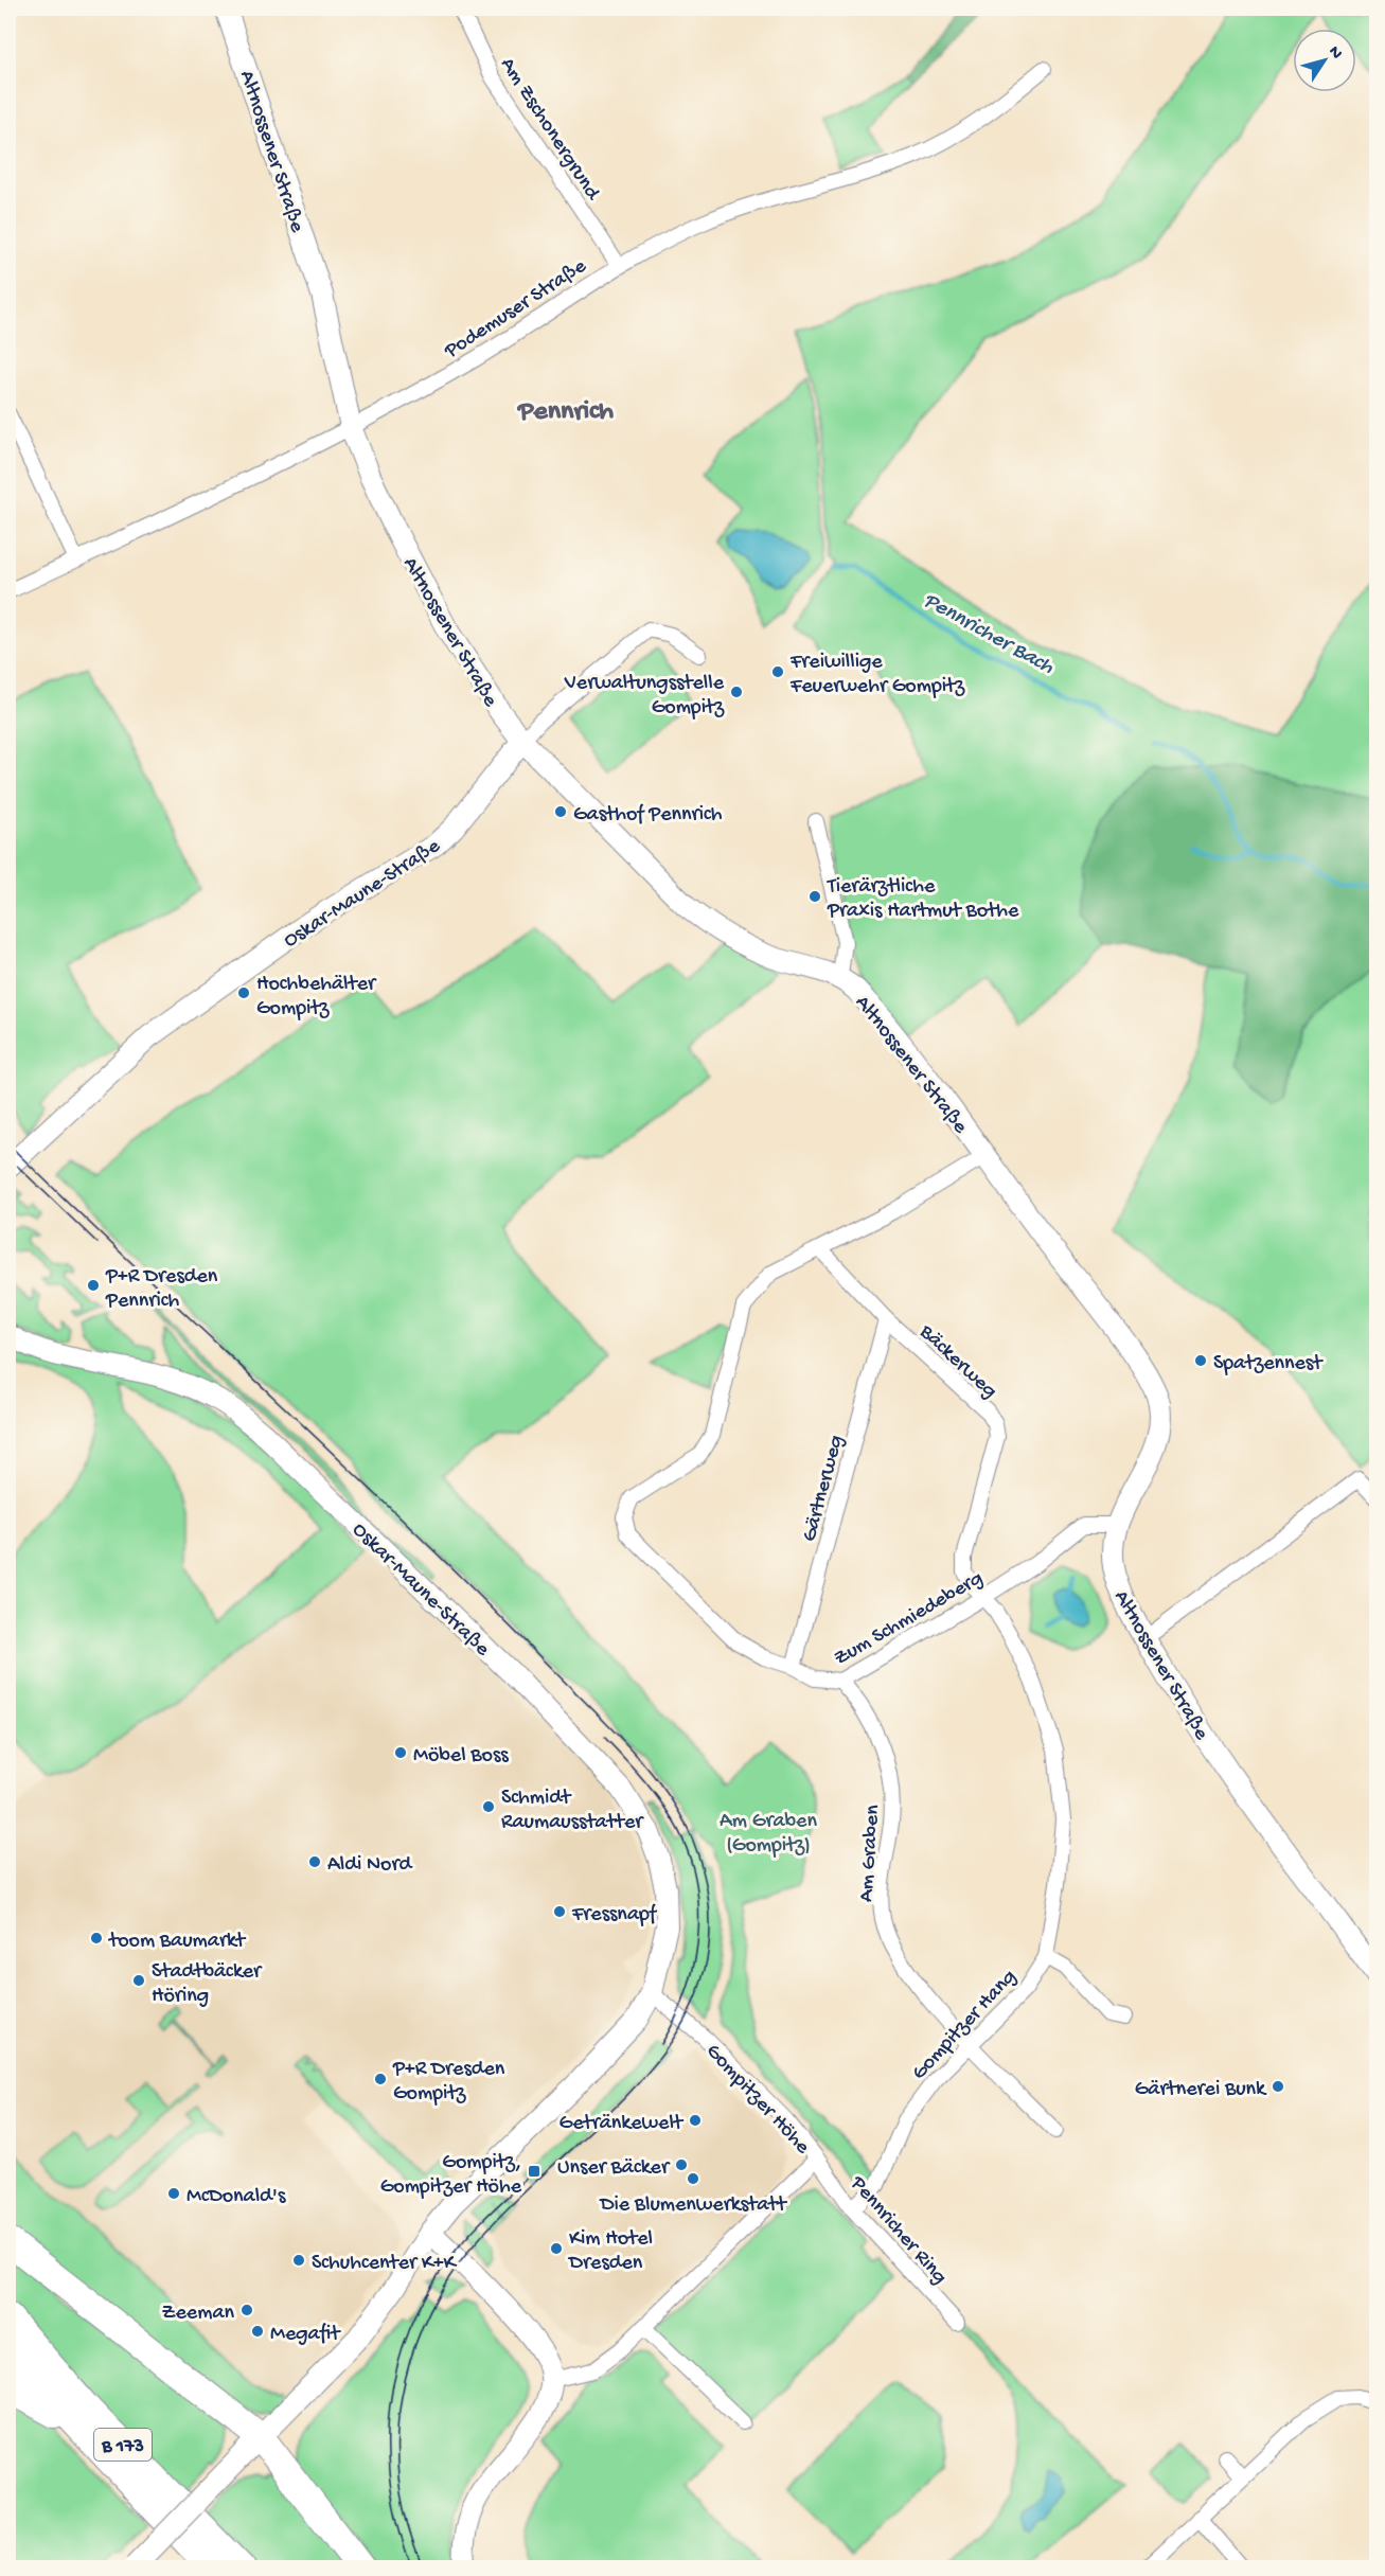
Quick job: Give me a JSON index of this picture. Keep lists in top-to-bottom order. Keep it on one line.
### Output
{"streets":{"highway":["B 173"],"street":["Am Zschonergrund","Altnossener Straße","Podemuser Straße","Oskar-Maune-Straße","Bäckerweg","Gärtnerweg","Zum Schmiedeberg","Am Graben","Gompitzer Hang","Gompitzer Höhe","Pennricher Ring"]},"crossings":[["Am Zschonergrund","Podemuser Straße"],["Altnossener Straße","Podemuser Straße"],["Altnossener Straße","Oskar-Maune-Straße"],["Altnossener Straße","Zum Schmiedeberg"],["Oskar-Maune-Straße","Gompitzer Höhe"],["Bäckerweg","Gärtnerweg"],["Bäckerweg","Zum Schmiedeberg"],["Bäckerweg","Gompitzer Hang"],["Gärtnerweg","Zum Schmiedeberg"],["Zum Schmiedeberg","Am Graben"],["Zum Schmiedeberg","Gompitzer Hang"],["Am Graben","Gompitzer Hang"],["Gompitzer Hang","Pennricher Ring"],["Gompitzer Höhe","Pennricher Ring"]],"districts":["Pennrich"],"water":["Pennricher Bach"],"parks":["Am Graben (Gompitz)"],"places":{"other":["Freiwillige Feuerwehr Gompitz","Verwaltungsstelle Gompitz","Gasthof Pennrich","Tierärztliche Praxis Hartmut Bothe","Hochbehälter Gompitz","P+R Dresden Pennrich","Spatzennest","Möbel Boss","Schmidt Raumausstatter","Aldi Nord","Fressnapf","toom Baumarkt","Stadtbäcker Höring","P+R Dresden Gompitz","Gärtnerei Bunk","Getränkewelt","Unser Bäcker","Die Blumenwerkstatt","McDonald's","Kim Hotel Dresden","Schuhcenter K+K","Zeeman","Megafit"],"transit":["Gompitz, Gompitzer Höhe"]},"north":"top right"}
